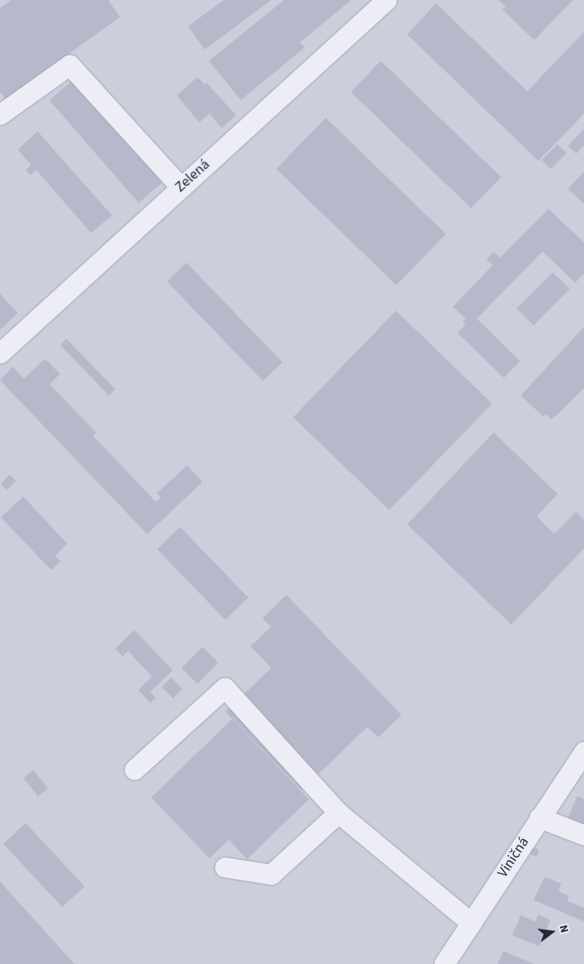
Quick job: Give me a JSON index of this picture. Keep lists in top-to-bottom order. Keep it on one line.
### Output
{"streets":{"street":["Zelená","Viničná"]},"north":"right"}
